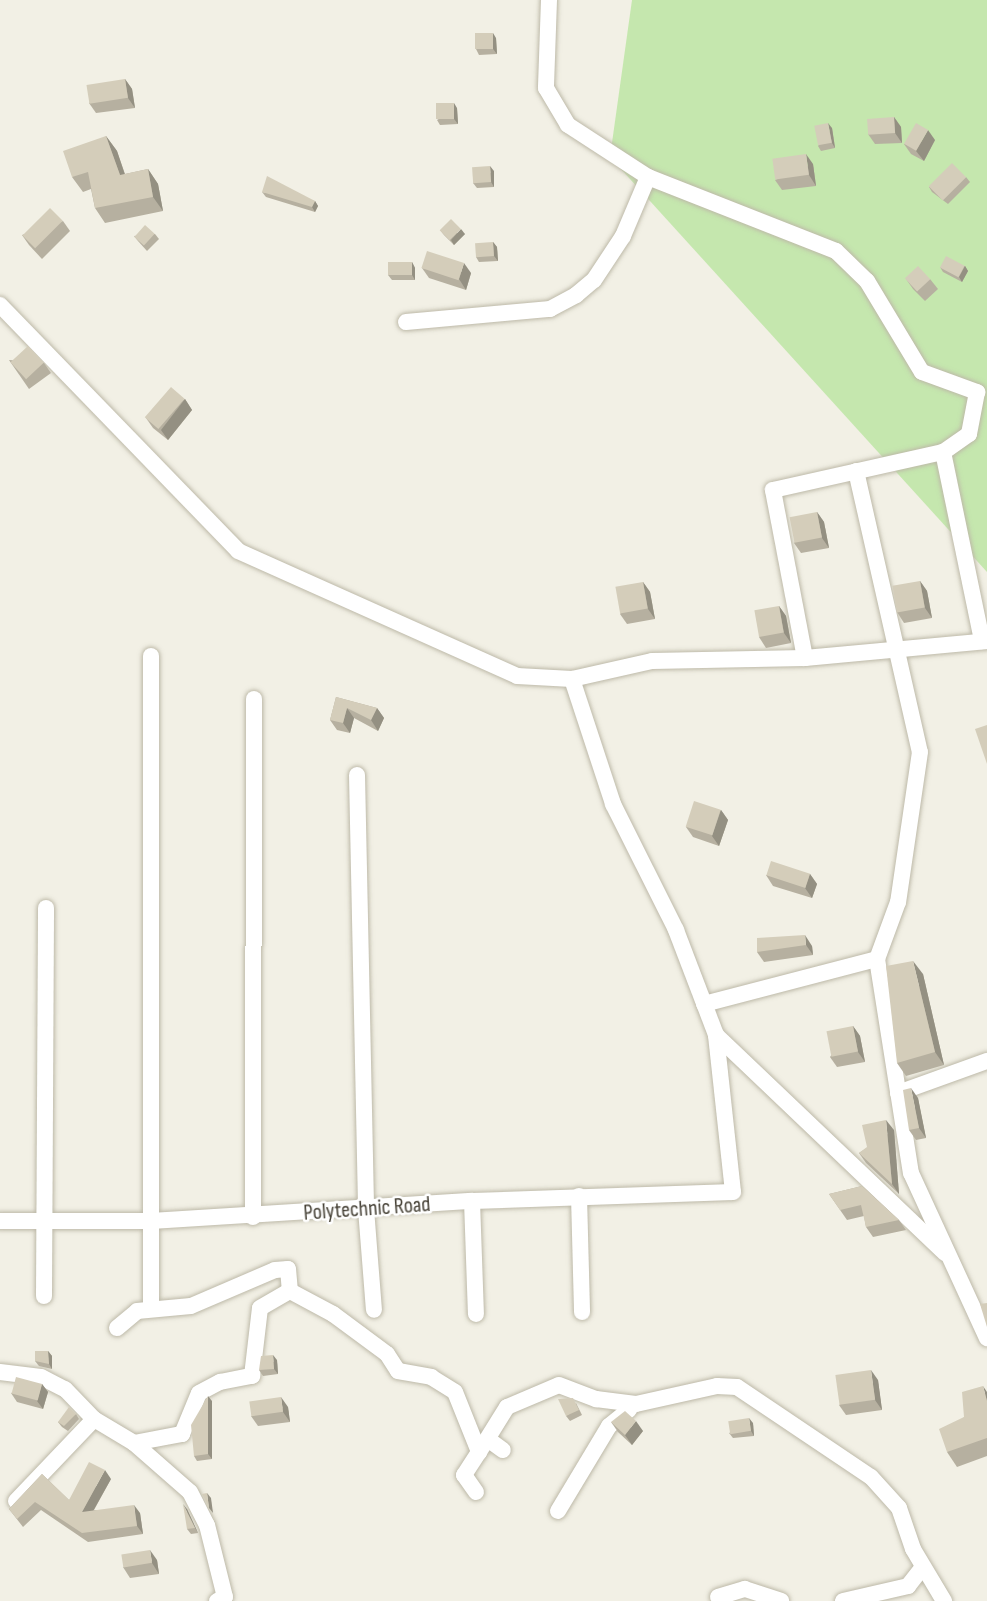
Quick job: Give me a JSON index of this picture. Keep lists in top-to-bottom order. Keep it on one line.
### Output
{"streets":{"street":["Polytechnic Road"]}}
